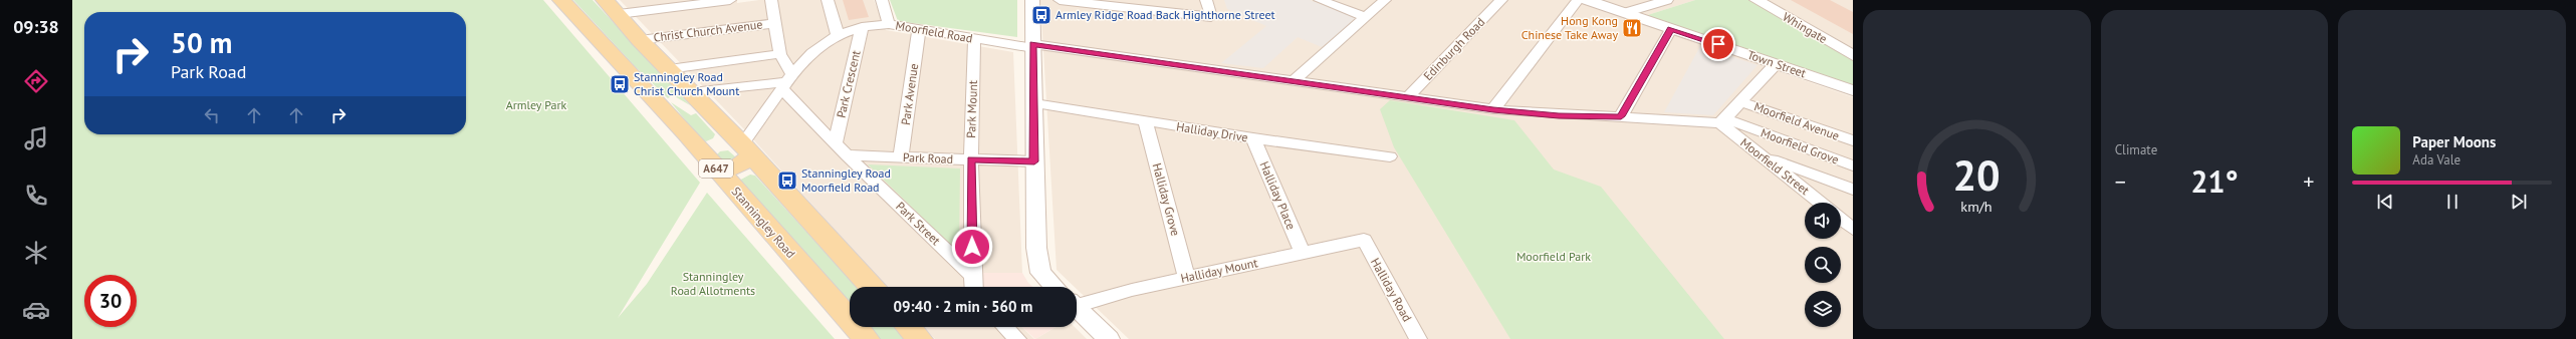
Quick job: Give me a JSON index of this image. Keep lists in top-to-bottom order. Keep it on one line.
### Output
{"streets":{"main road":["A647","Stanningley Road"],"street":["Whingate","Christ Church Avenue","Moorfield Road","Edinburgh Road","Town Street","Park Crescent","Park Avenue","Park Mount","Moorfield Avenue","Halliday Drive","Moorfield Grove","Park Road","Moorfield Street","Halliday Place","Halliday Grove","Park Street","Halliday Mount","Halliday Road"]},"crossings":[["Moorfield Road","Edinburgh Road"],["Moorfield Road","Park Crescent"],["Moorfield Road","Park Avenue"],["Moorfield Road","Park Mount"],["Moorfield Road","Moorfield Grove"],["Moorfield Road","Moorfield Street"],["Moorfield Road","Park Street"],["Park Crescent","Park Street"],["Park Avenue","Park Road"],["Park Mount","Park Road"],["Park Mount","Park Street"],["Halliday Drive","Halliday Place"],["Halliday Drive","Halliday Grove"],["Moorfield Grove","Moorfield Street"],["Park Road","Park Street"],["Halliday Place","Halliday Mount"],["Halliday Grove","Halliday Mount"],["Halliday Mount","Halliday Road"]],"parks":["Armley Park","Moorfield Park","Stanningley Road Allotments"],"places":{"bus stop":["Armley Ridge Road Back Highthorne Street","Stanningley Road Christ Church Mount","Stanningley Road Moorfield Road"],"restaurant":["Hong Kong Chinese Take Away"]},"page":{"tabs":"09:38","tile":"Climate","turn":["50 m","Park Road"],"song":["Paper Moons","Ada Vale"],"heat":["−","21°","+"],"limit":"30","trip":"09:40 · 2 min · 560 m","gauge":["20","km/h"]}}
